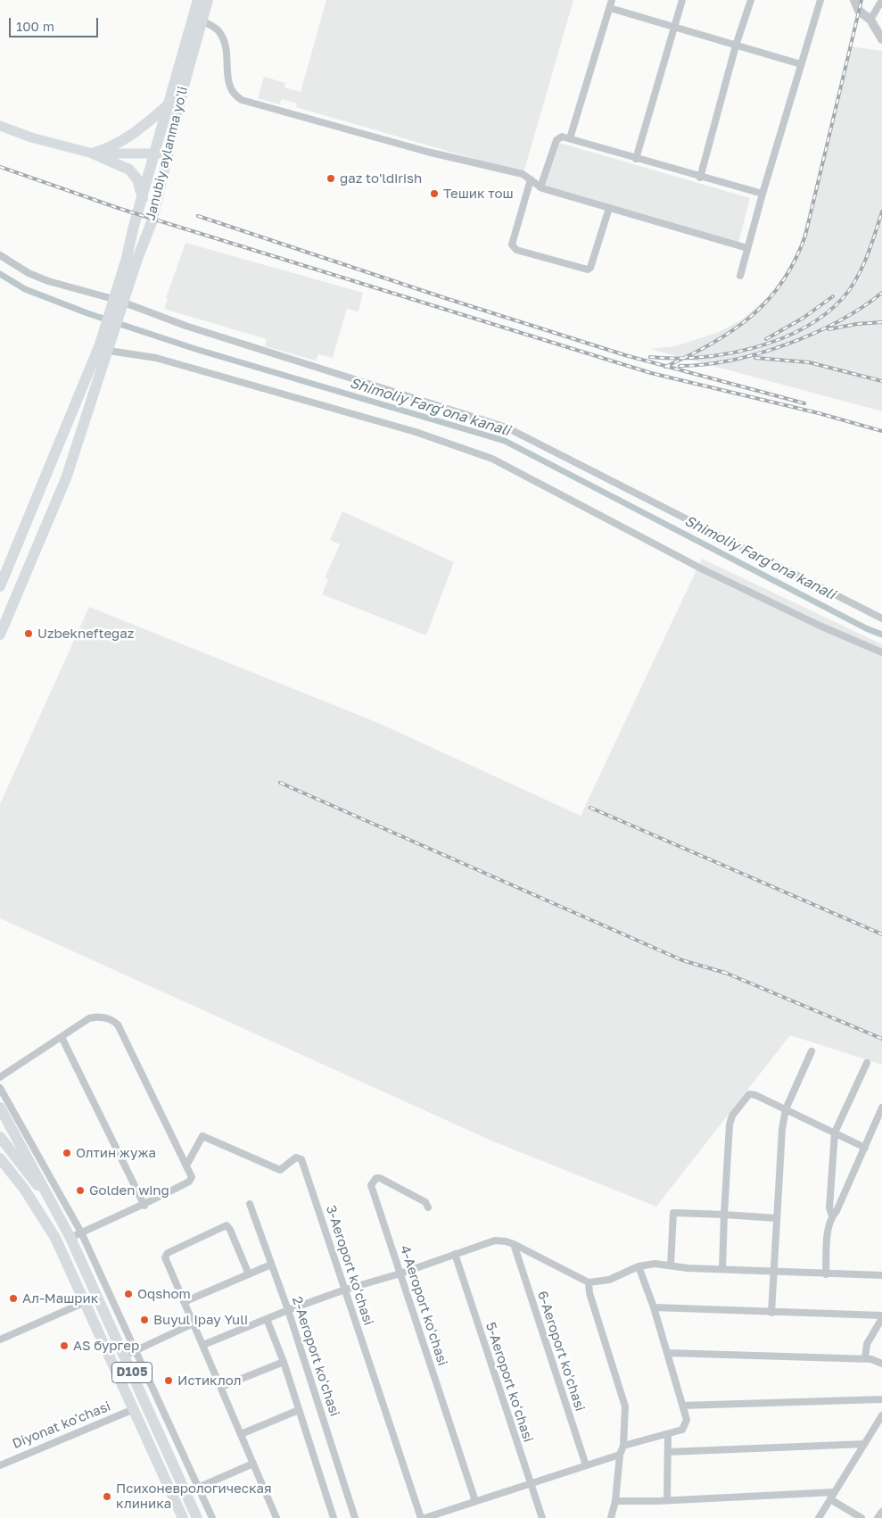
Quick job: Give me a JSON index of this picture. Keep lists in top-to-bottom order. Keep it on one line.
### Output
{"streets":{"main road":["Janubiy aylanma yoʻli","D105"],"street":["3-Aeroport koʻchasi","4-Aeroport koʻchasi","6-Aeroport koʻchasi","2-Aeroport koʻchasi","5-Aeroport koʻchasi","Diyonat ko'chasi"]},"crossings":[["D105","Diyonat ko'chasi"]],"water":["Shimoliy Fargʻona kanali"],"places":["gaz to'ldirish","Тешик тош","Uzbekneftegaz","Олтин жужа","Golden wing","Oqshom","Ал-Машрик","Buyul Ipay Yuli","AS бургер","Истиклол","Психоневрологическая клиника"],"scale_bar":"100 m"}
